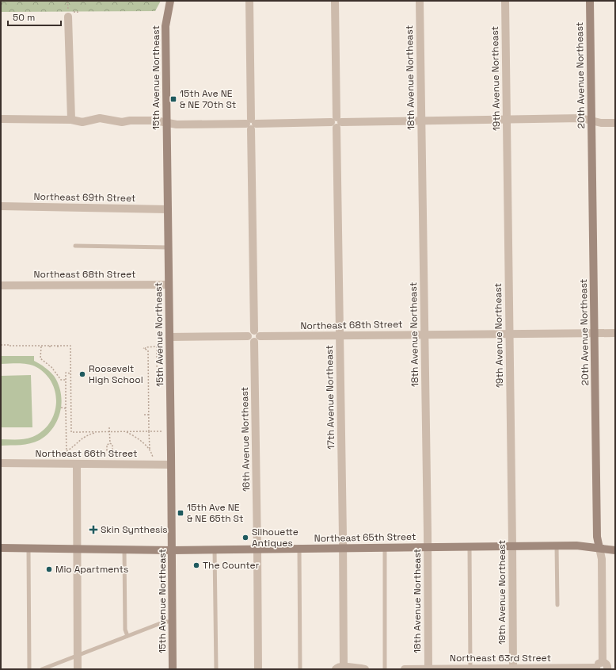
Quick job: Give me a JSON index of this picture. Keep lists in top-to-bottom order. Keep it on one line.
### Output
{"streets":{"main road":["20th Avenue Northeast","15th Avenue Northeast","Northeast 65th Street"],"street":["18th Avenue Northeast","19th Avenue Northeast","Northeast 69th Street","Northeast 68th Street","17th Avenue Northeast","16th Avenue Northeast","Northeast 66th Street","Northeast 63rd Street"]},"crossings":[["20th Avenue Northeast","Northeast 68th Street"],["20th Avenue Northeast","Northeast 65th Street"],["20th Avenue Northeast","Northeast 63rd Street"],["15th Avenue Northeast","Northeast 69th Street"],["15th Avenue Northeast","Northeast 68th Street"],["15th Avenue Northeast","Northeast 66th Street"],["15th Avenue Northeast","Northeast 65th Street"],["18th Avenue Northeast","Northeast 68th Street"],["18th Avenue Northeast","Northeast 65th Street"],["18th Avenue Northeast","Northeast 63rd Street"],["19th Avenue Northeast","Northeast 68th Street"],["19th Avenue Northeast","Northeast 65th Street"],["19th Avenue Northeast","Northeast 63rd Street"],["Northeast 68th Street","17th Avenue Northeast"],["Northeast 68th Street","16th Avenue Northeast"],["17th Avenue Northeast","Northeast 65th Street"],["16th Avenue Northeast","Northeast 65th Street"]],"places":{"transit":["15th Ave NE & NE 70th St","15th Ave NE & NE 65th St"],"other":["Roosevelt High School","Silhouette Antiques","The Counter","Mio Apartments"],"health":["Skin Synthesis"]},"scale_bar":"50 m"}
